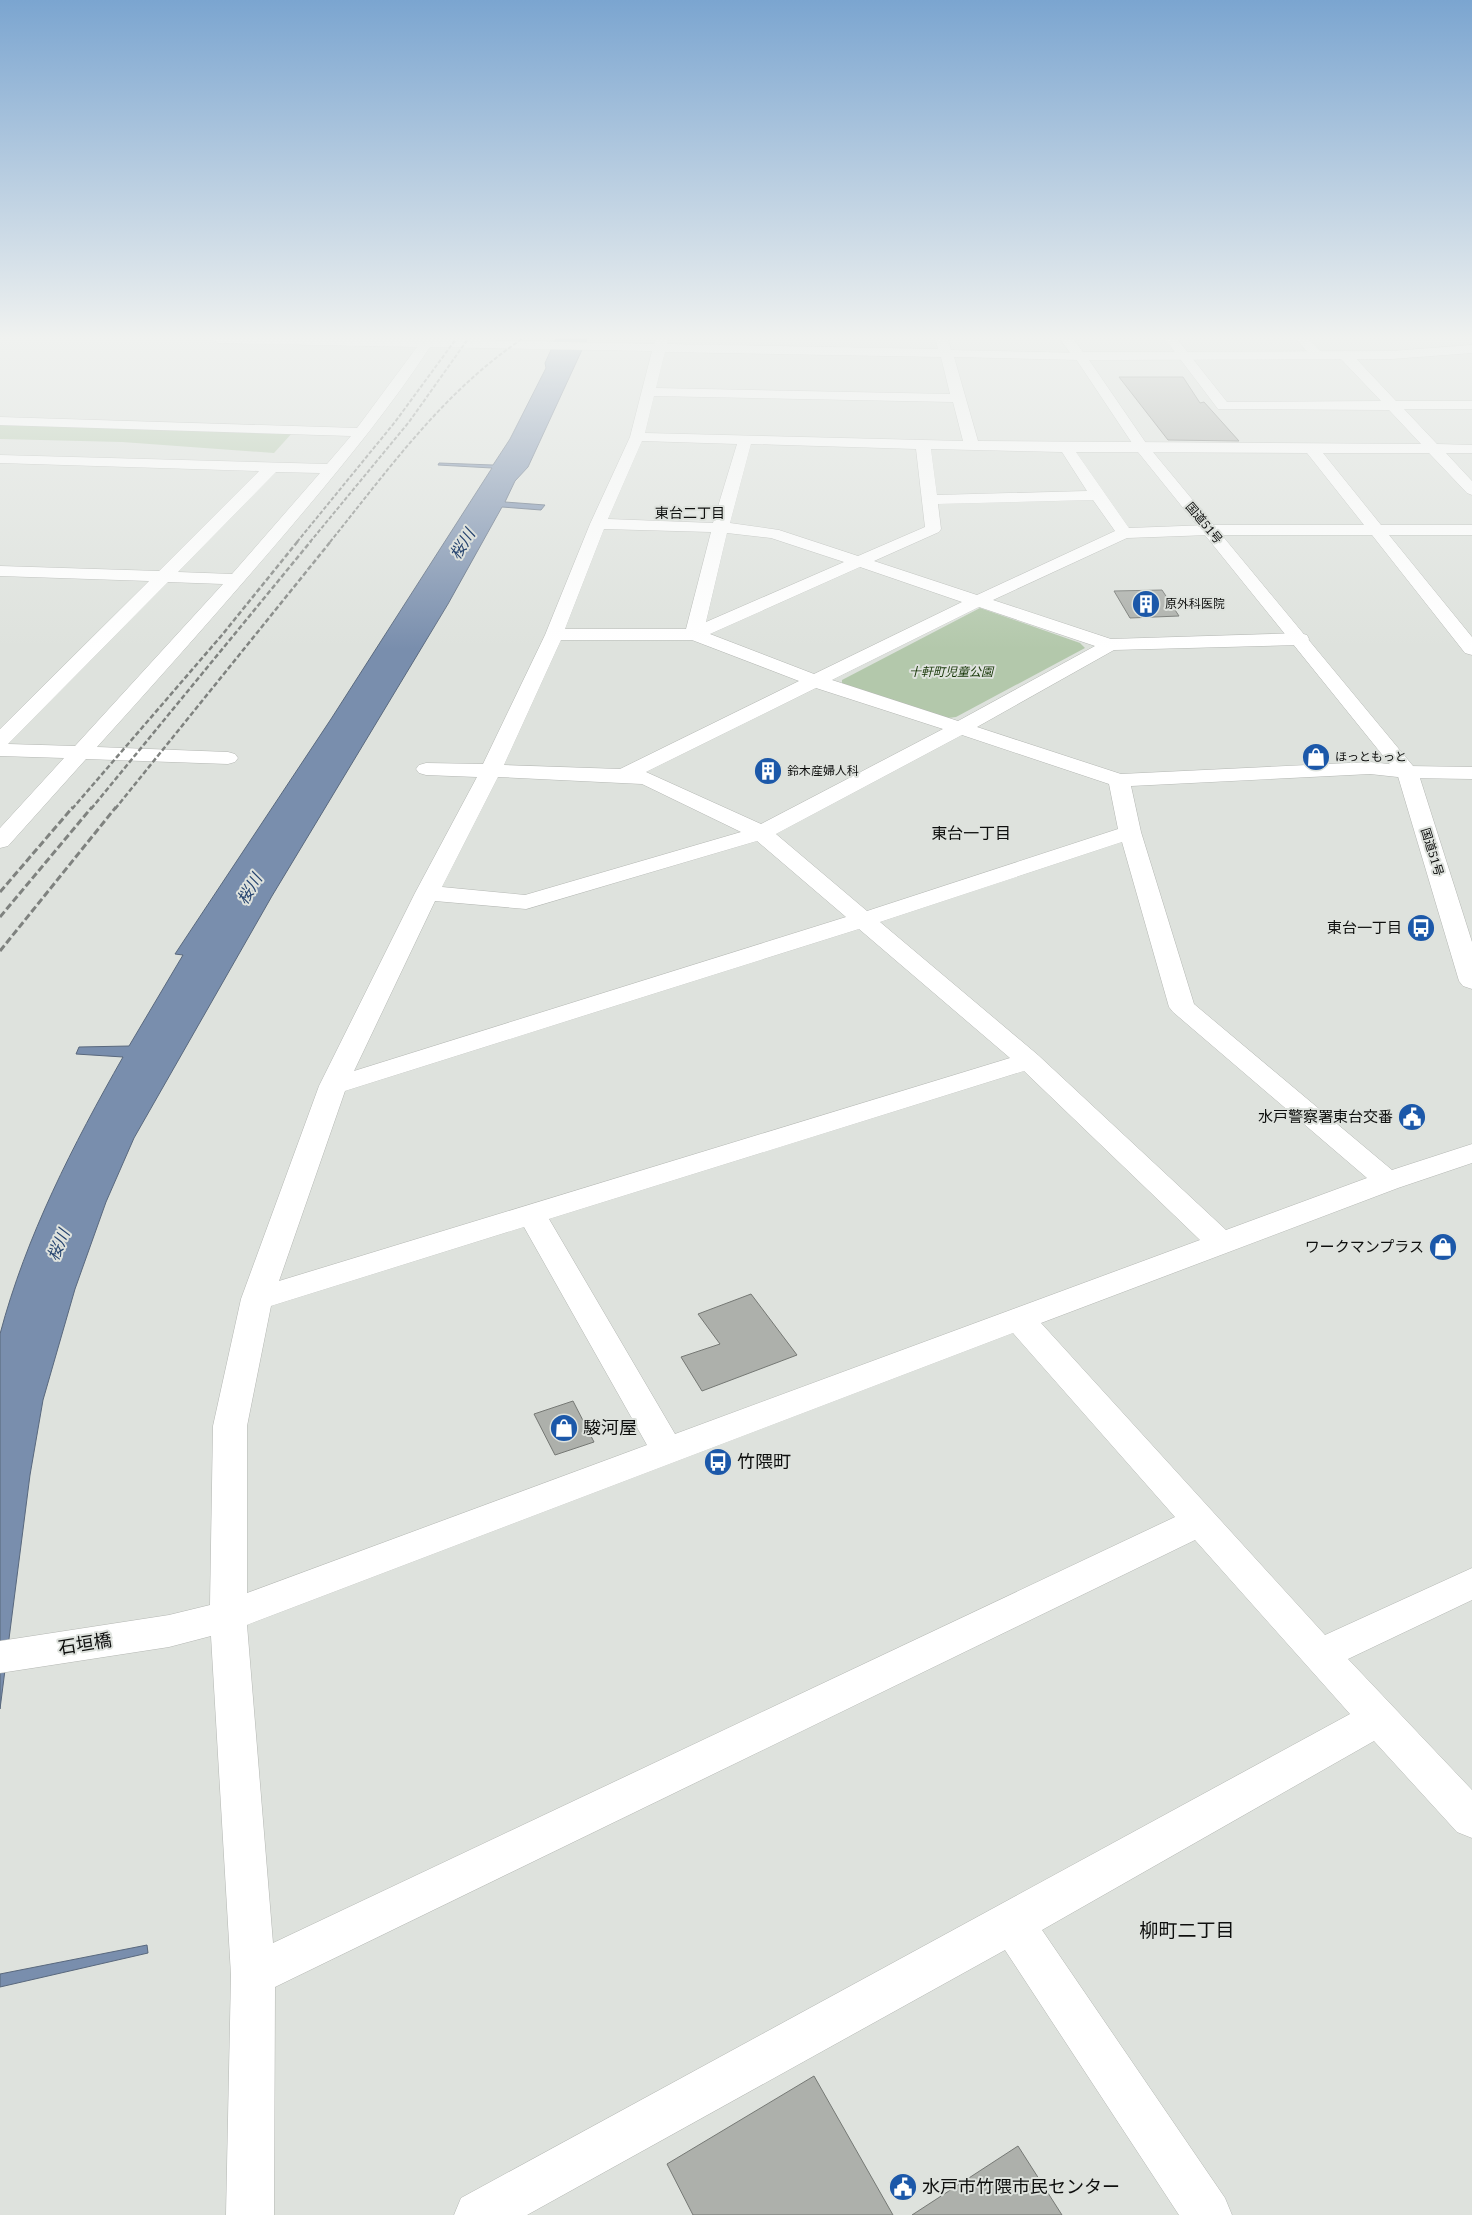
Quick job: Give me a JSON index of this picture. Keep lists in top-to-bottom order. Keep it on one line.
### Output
{"streets":{"main road":["国道51号","石垣橋"]},"districts":["東台二丁目","東台一丁目","柳町二丁目"],"water":["桜川"],"parks":["十軒町児童公園"],"places":{"building":["原外科医院","鈴木産婦人科"],"shop":["ほっともっと","ワークマンプラス","駿河屋"],"bus stop":["東台一丁目","竹隈町"],"public building":["水戸警察署東台交番","水戸市竹隈市民センター"]}}
